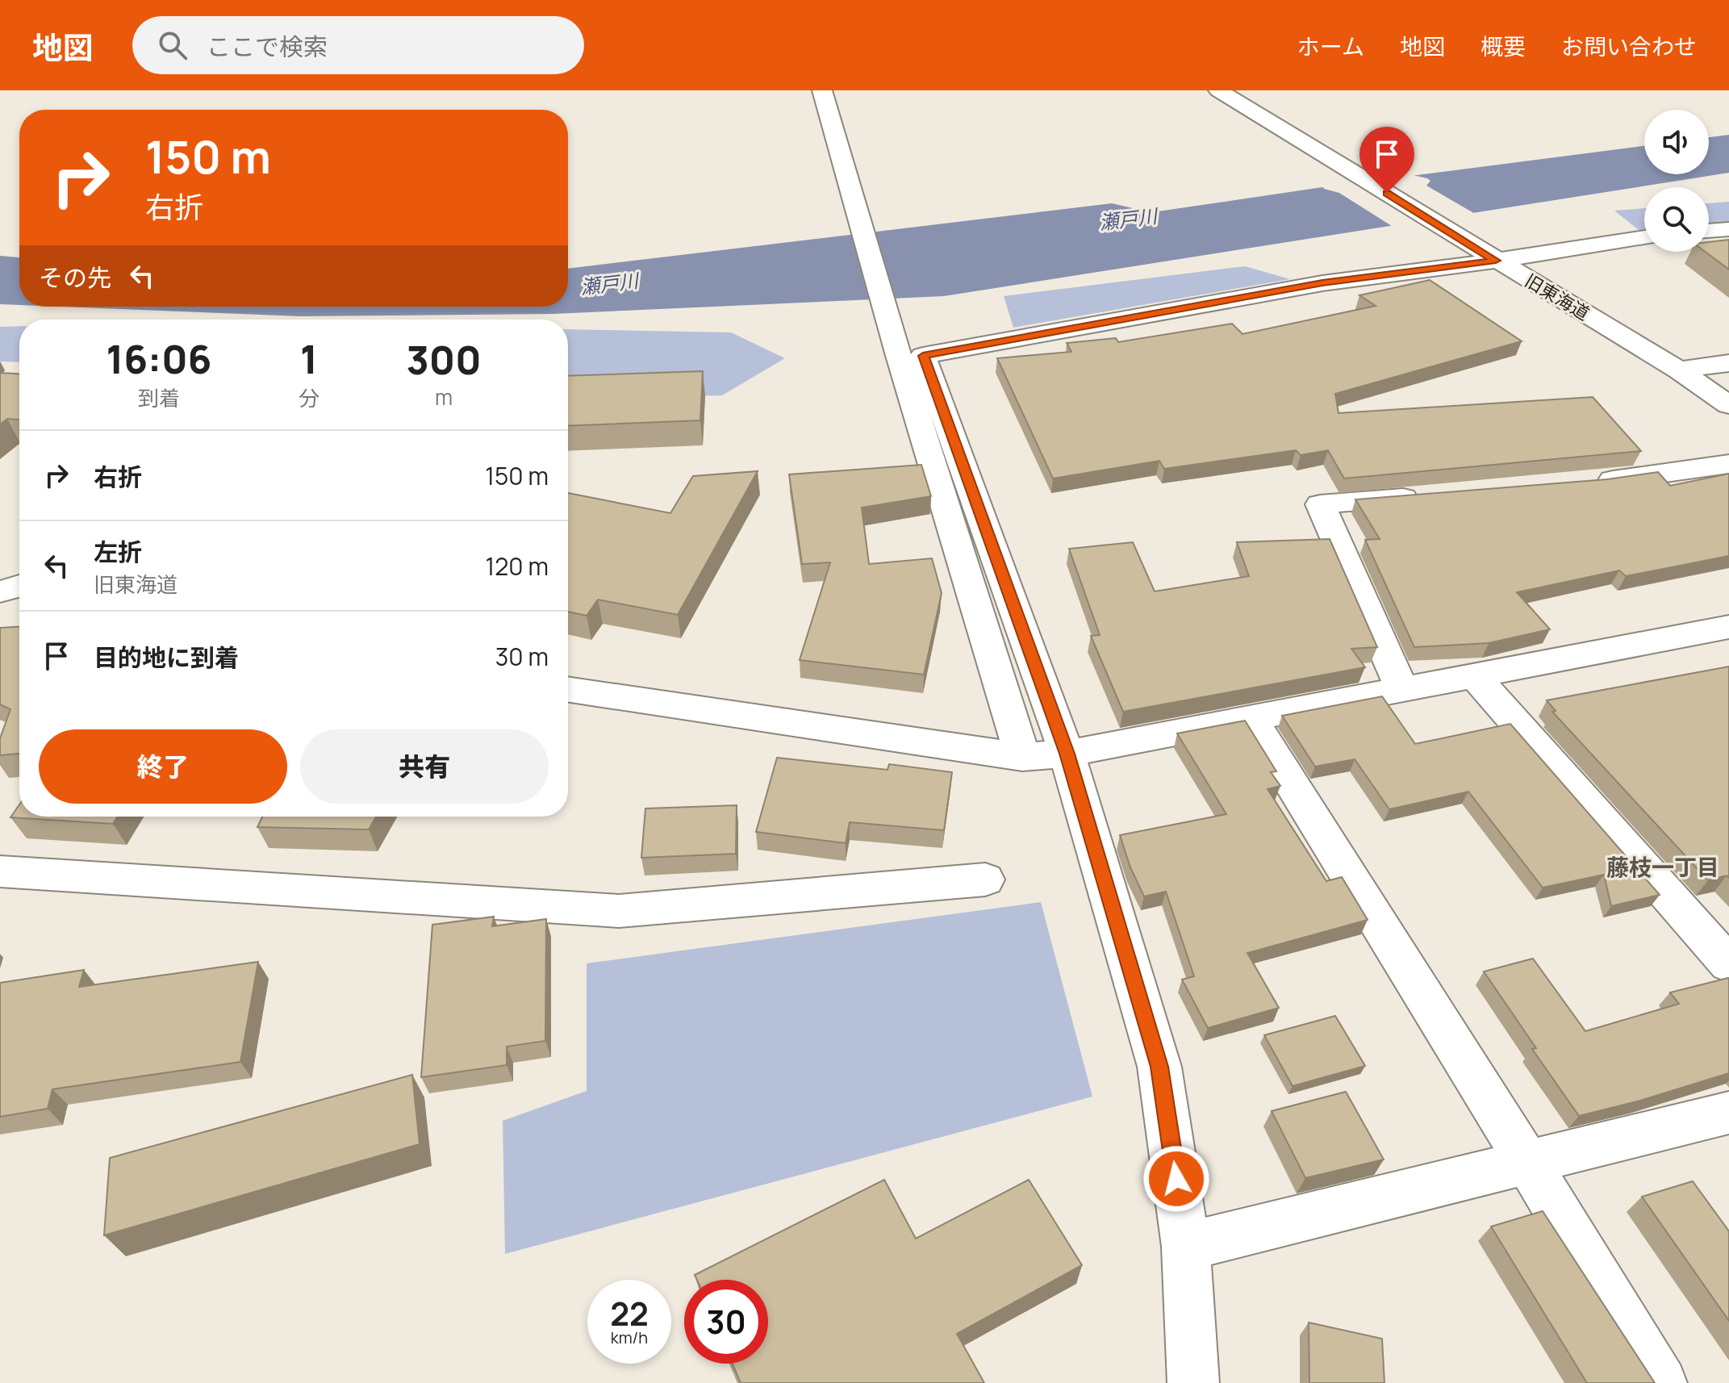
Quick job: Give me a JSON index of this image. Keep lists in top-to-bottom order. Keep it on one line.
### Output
{"streets":{"street":["旧東海道"]},"districts":["藤枝一丁目"],"water":["瀬戸川"],"page":{"header":"地図","search":"ここで検索","nav":["ホーム","地図","概要","お問い合わせ"],"turn":["150 m","右折"],"then":"その先","eta":["16:06","到着","1","分","300","m"],"list":[{"name":"右折","value":"150 m"},{"name":"左折","note":"旧東海道","value":"120 m"},{"name":"目的地に到着","value":"30 m"}],"buttons":["終了","共有"],"speed":"22 km/h","limit":"30"}}
